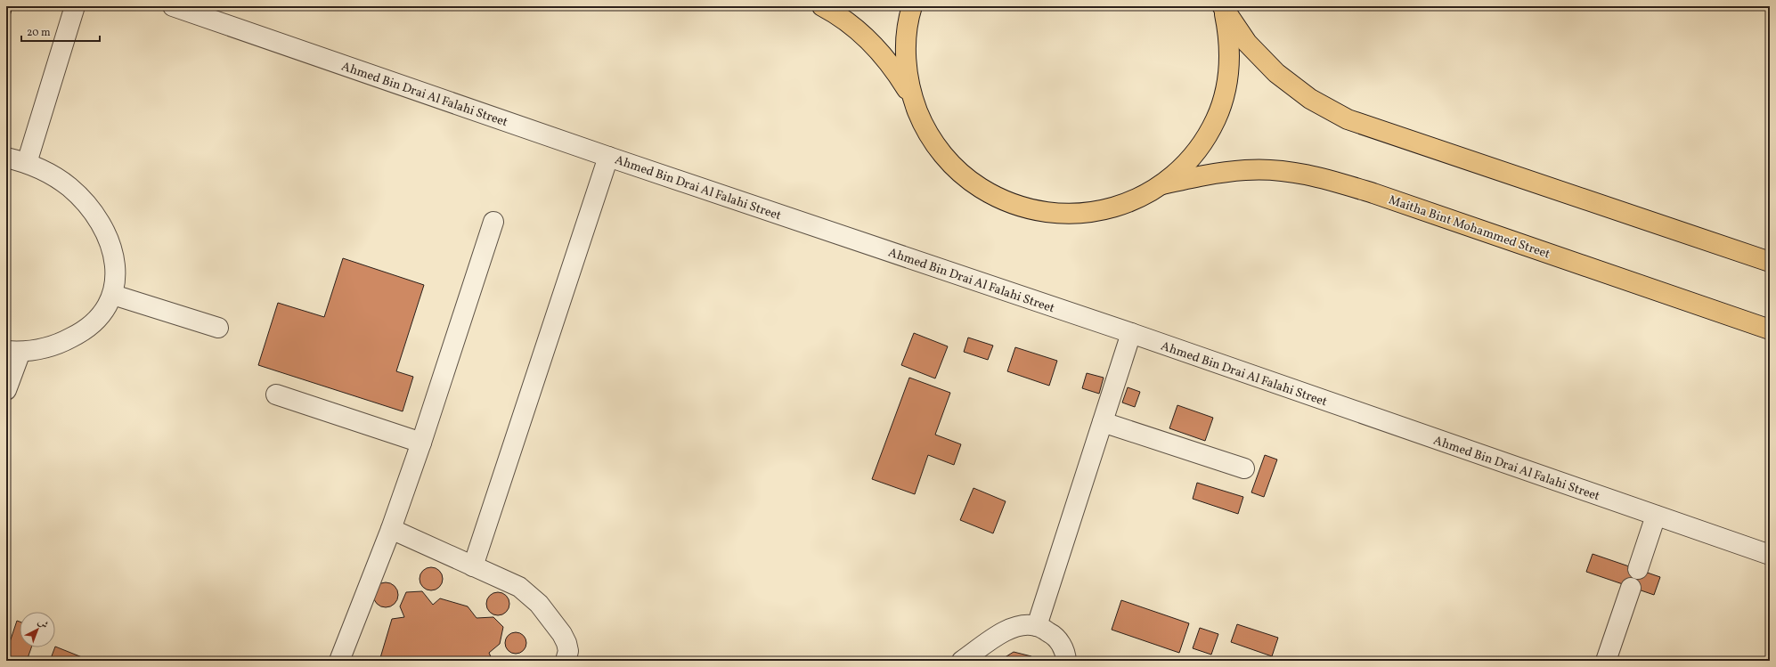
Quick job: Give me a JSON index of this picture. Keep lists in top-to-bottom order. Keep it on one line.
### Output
{"streets":{"main road":["Maitha Bint Mohammed Street"],"street":["Ahmed Bin Drai Al Falahi Street"]},"scale_bar":"20 m","north":"top right"}
